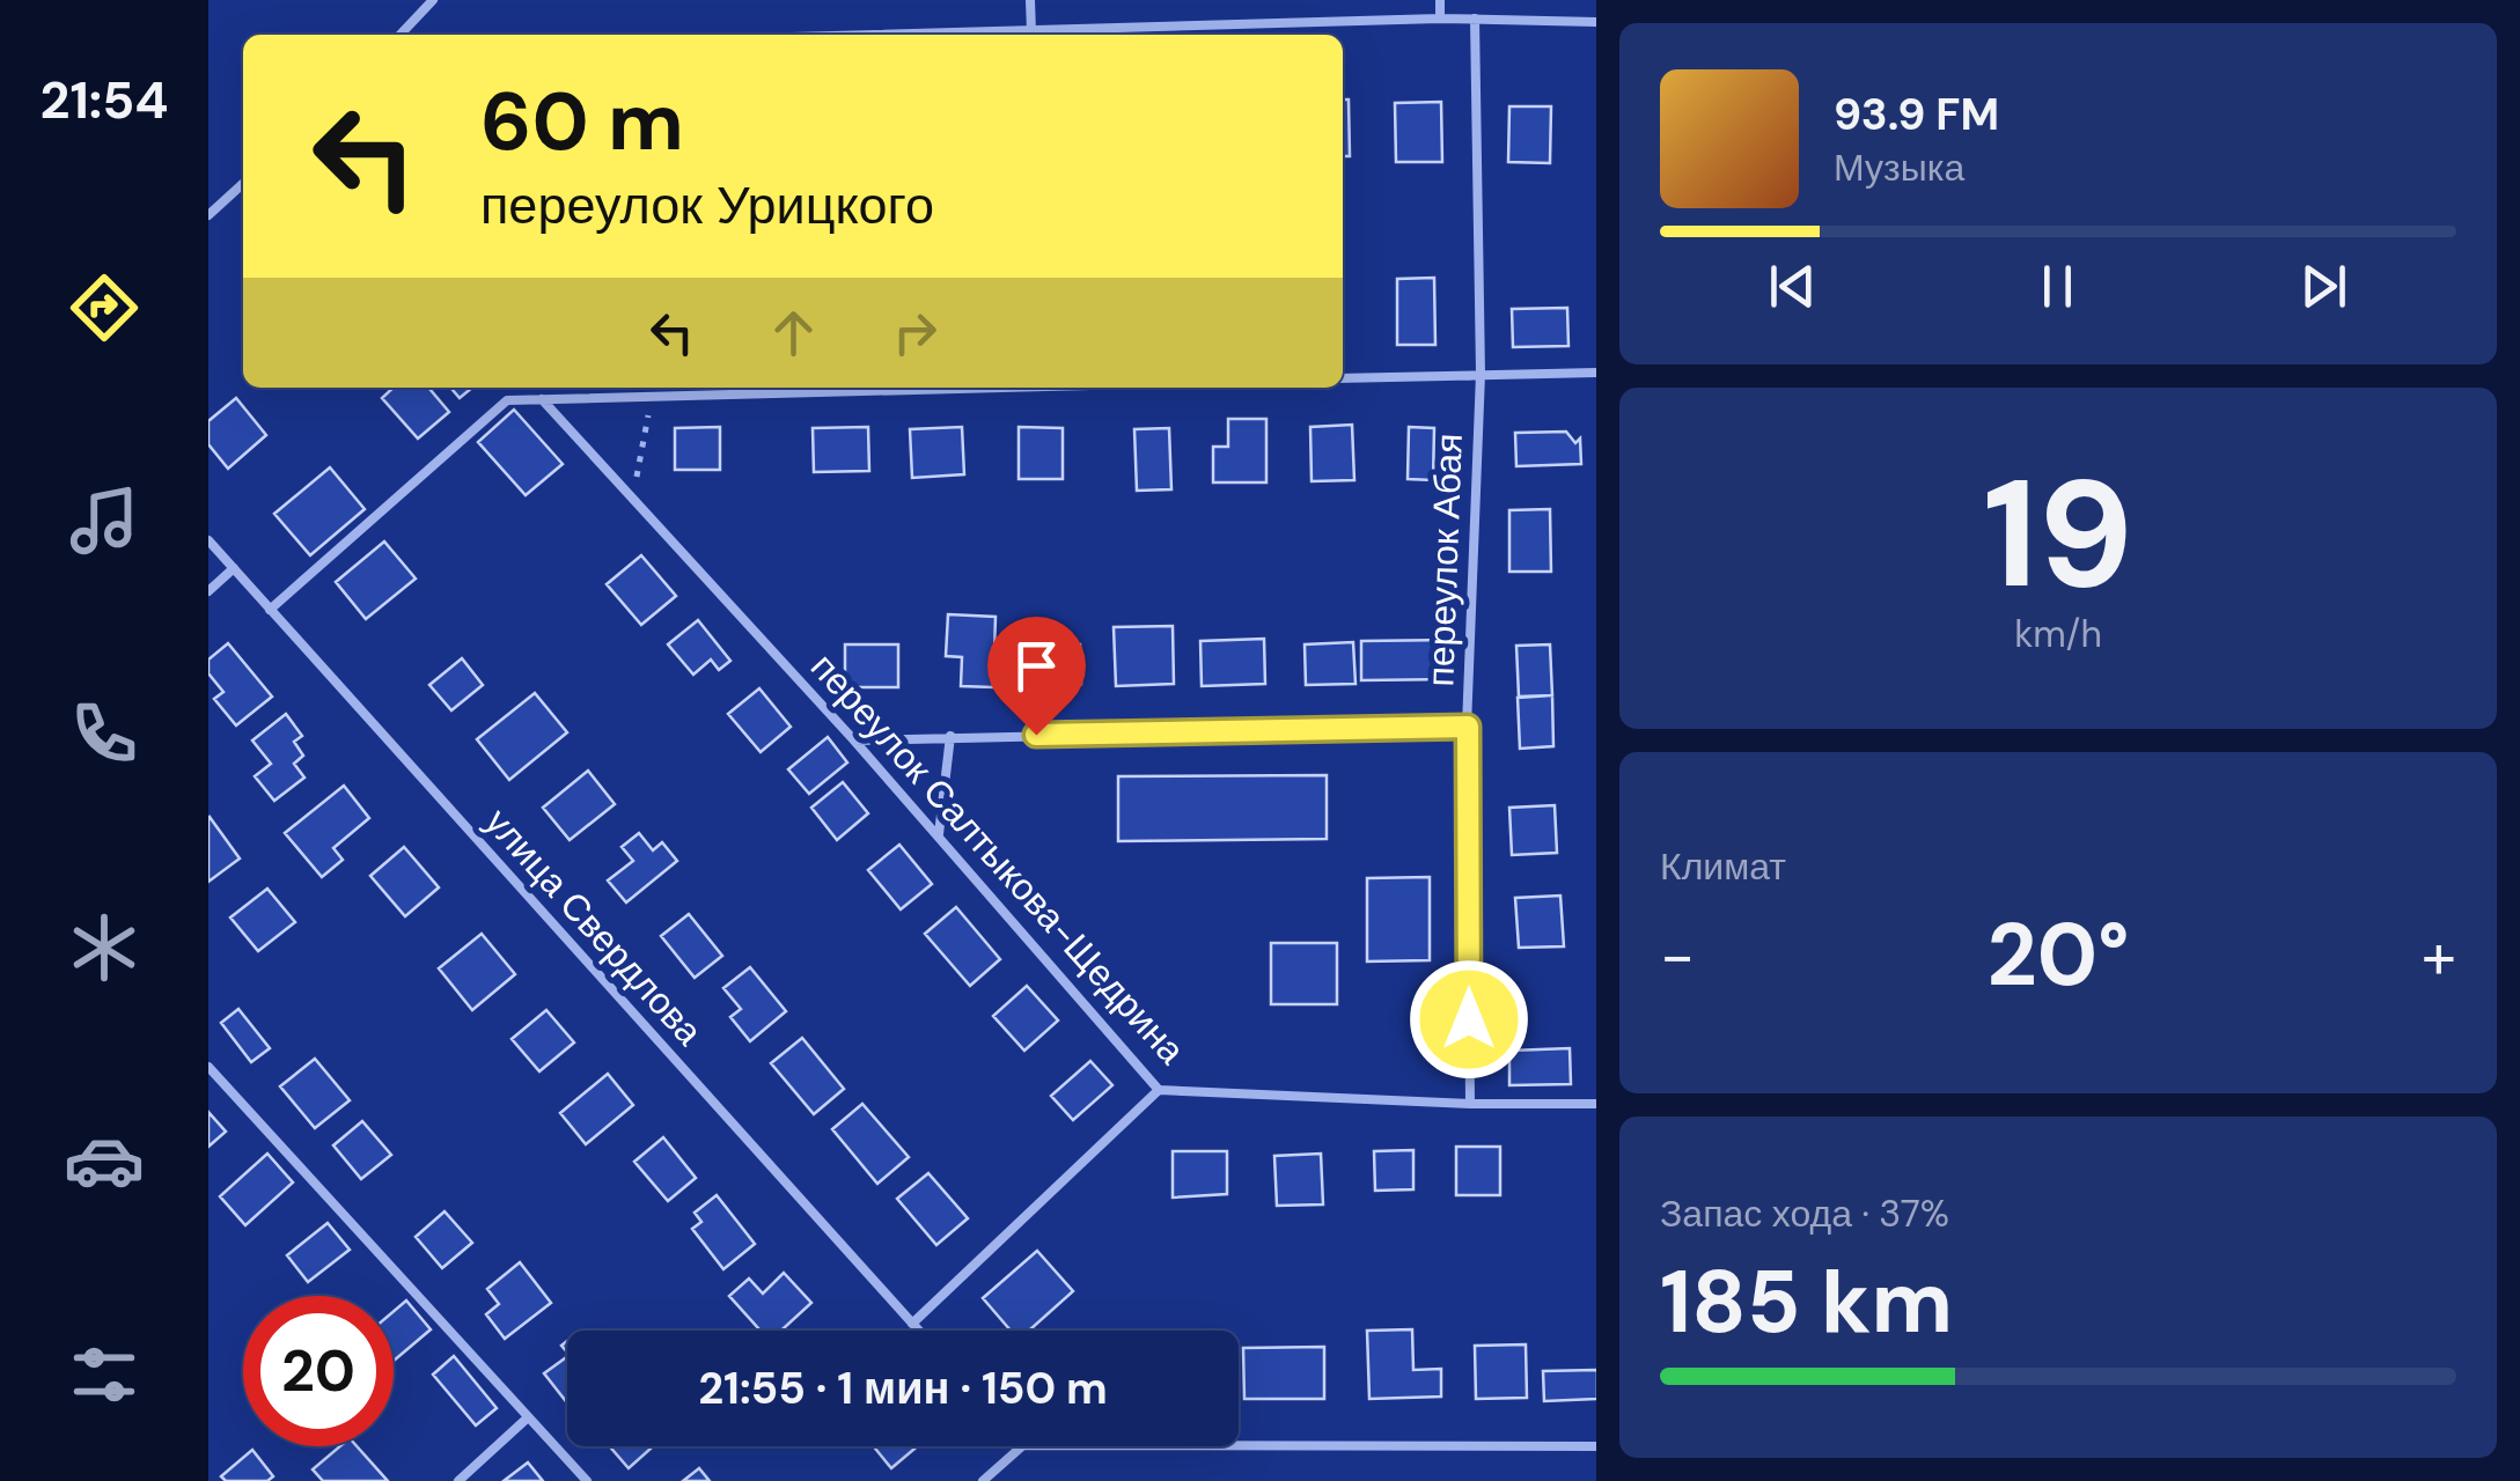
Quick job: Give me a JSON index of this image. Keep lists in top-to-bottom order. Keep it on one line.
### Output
{"streets":{"lane":["переулок Абая","переулок Салтыкова-Щедрина","улица Свердлова"]},"crossings":[["переулок Абая","переулок Салтыкова-Щедрина"]],"page":{"tabs":"21:54","turn":["60 m","переулок Урицкого"],"song":["93.9 FM","Музыка"],"tile":[["19","km/h"],"Климат",["Запас хода · 37%","185 km"]],"heat":["−","20°","+"],"limit":"20","trip":"21:55 · 1 мин · 150 m"}}
